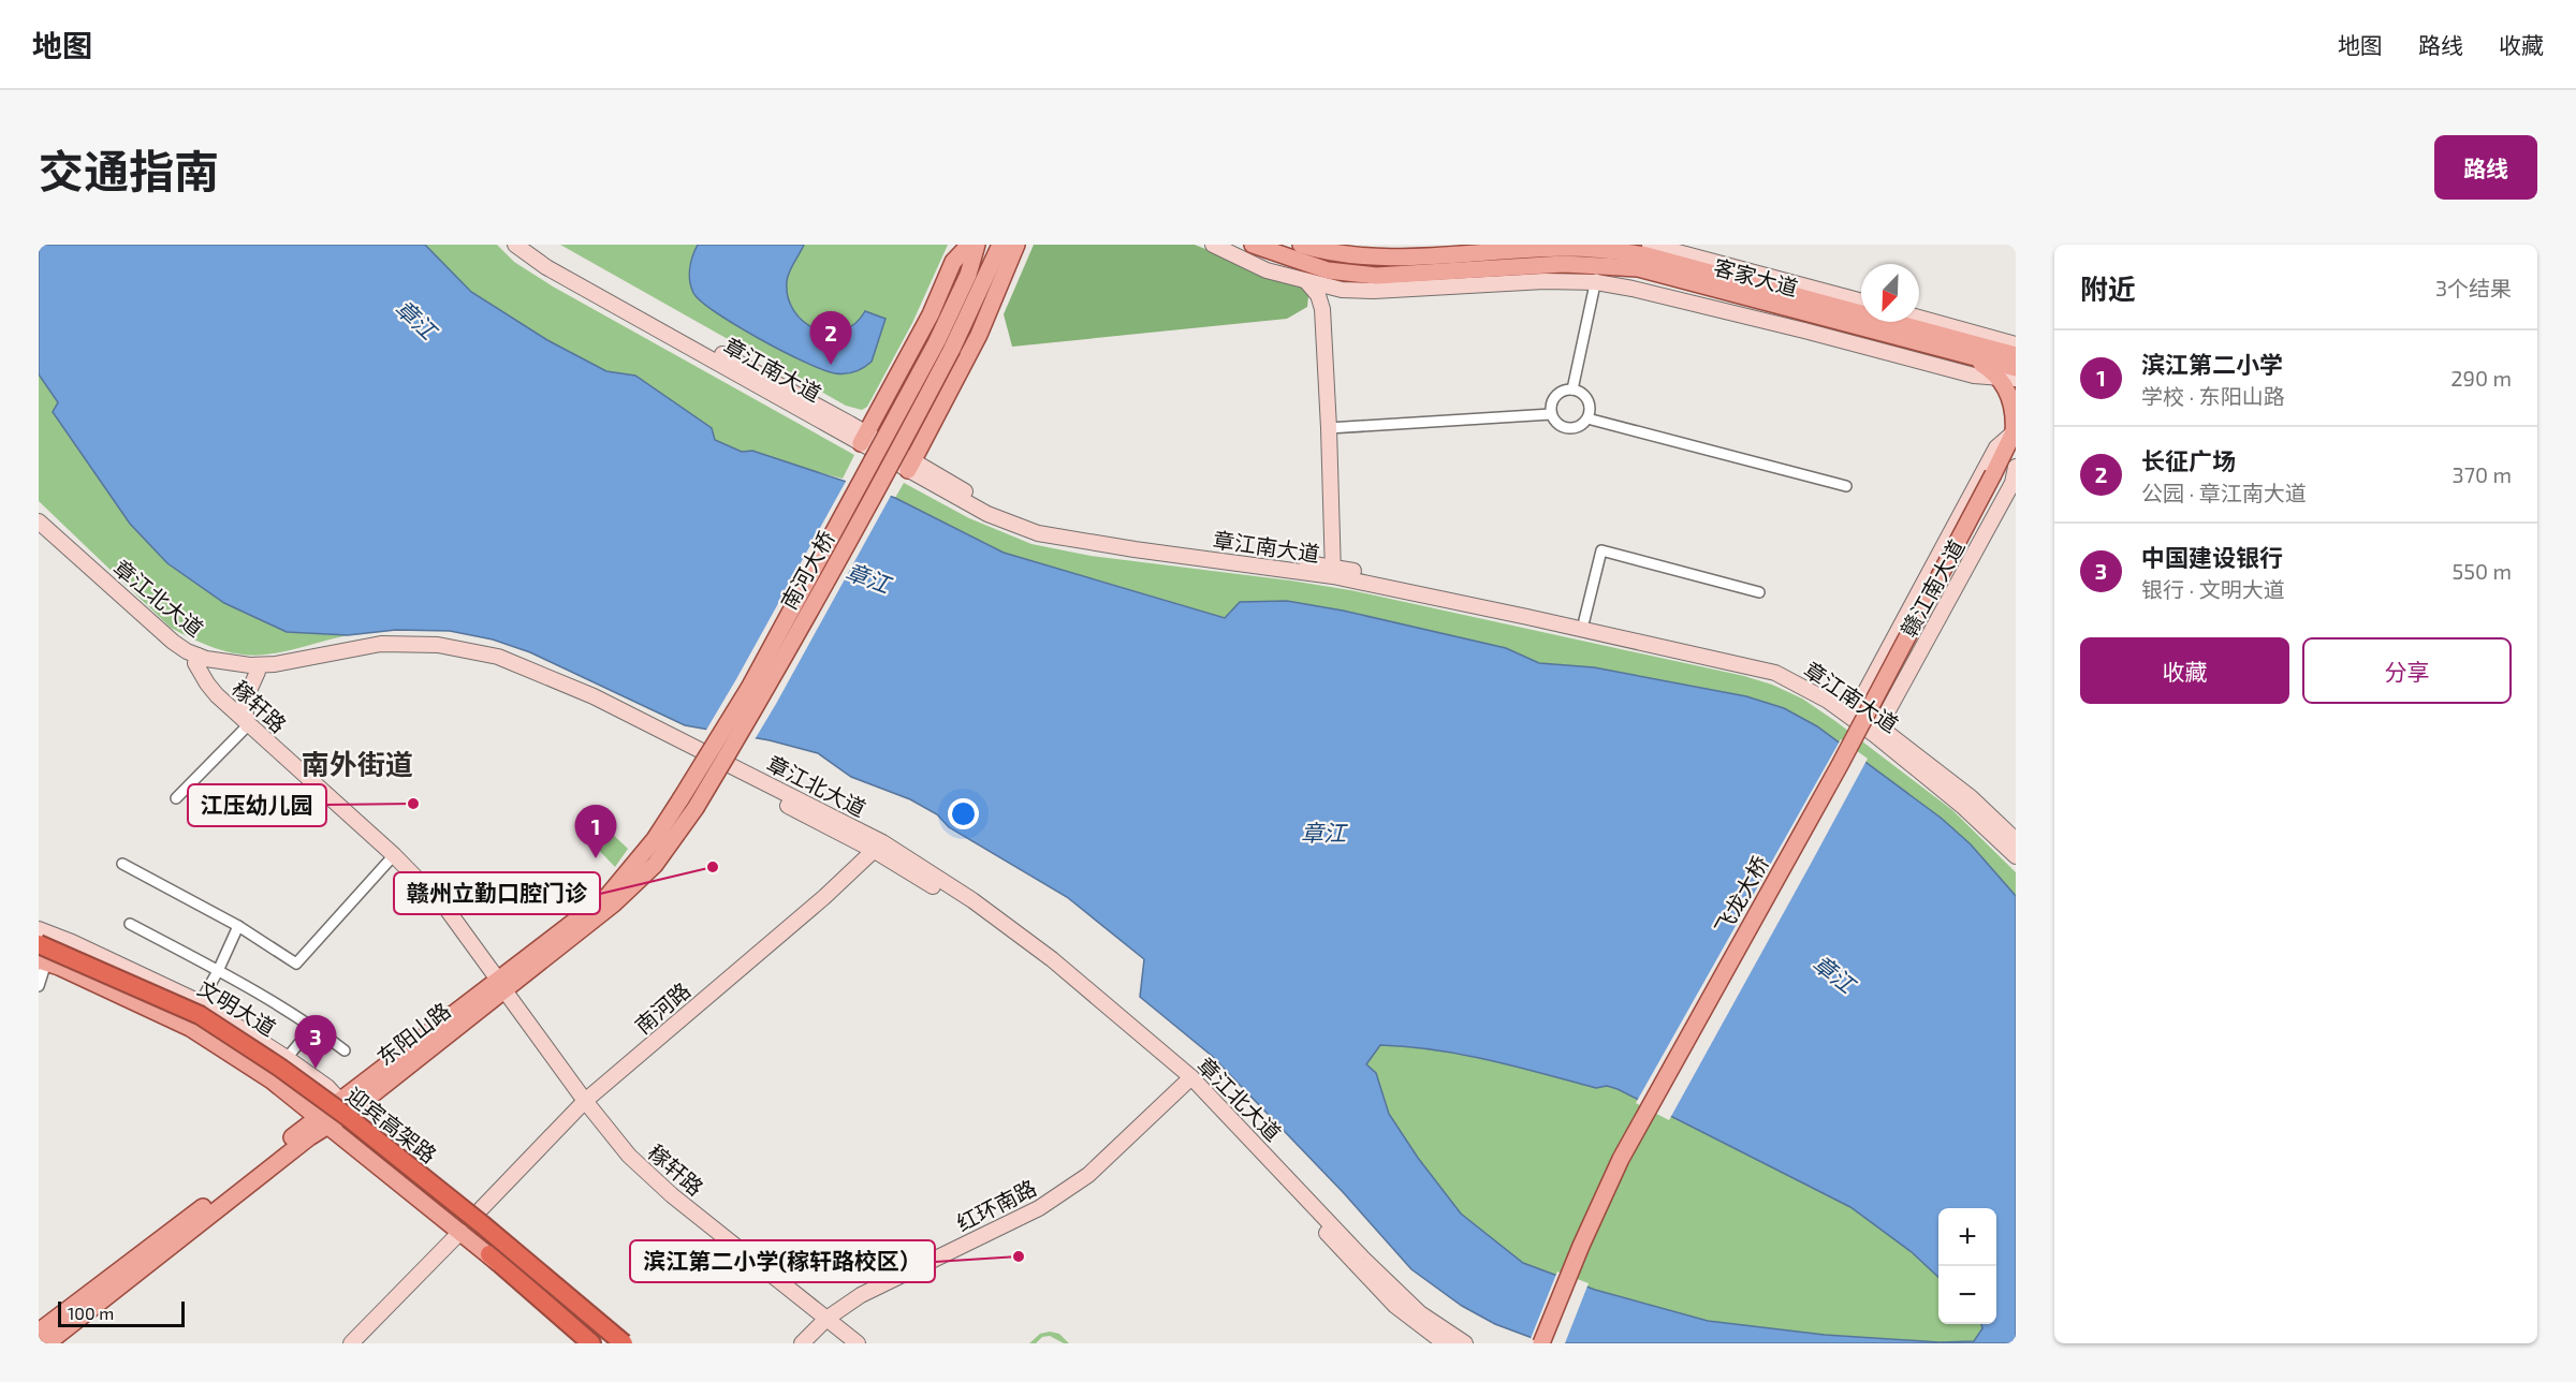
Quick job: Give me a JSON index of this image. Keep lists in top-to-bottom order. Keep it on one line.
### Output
{"streets":{"highway":["迎宾高架路"],"main road":["客家大道","章江南大道","南河大桥","赣江南大道","章江北大道","稼轩路","飞龙大桥","文明大道","南河路","东阳山路","红环南路"]},"crossings":[["章江南大道","赣江南大道"],["南河大桥","东阳山路"],["章江北大道","稼轩路"],["章江北大道","南河路"],["章江北大道","红环南路"],["稼轩路","南河路"],["稼轩路","东阳山路"],["稼轩路","红环南路"],["文明大道","南河路"],["文明大道","东阳山路"],["文明大道","迎宾高架路"]],"districts":["南外街道"],"water":["章江"],"places":["江压幼儿园","赣州立勤口腔门诊","滨江第二小学(稼轩路校区）"],"scale_bar":"100 m","north":"bottom left","page":{"header":"地图","nav":["地图","路线","收藏"],"title":"交通指南","buttons":["路线",["收藏","分享"]],"heading":["附近","3个结果"],"pins":["2","1","3"],"list":[{"mark":"1","name":"滨江第二小学","note":"学校 · 东阳山路","value":"290 m"},{"mark":"2","name":"长征广场","note":"公园 · 章江南大道","value":"370 m"},{"mark":"3","name":"中国建设银行","note":"银行 · 文明大道","value":"550 m"}],"map_buttons":["+","−"],"scale":"100 m"}}
